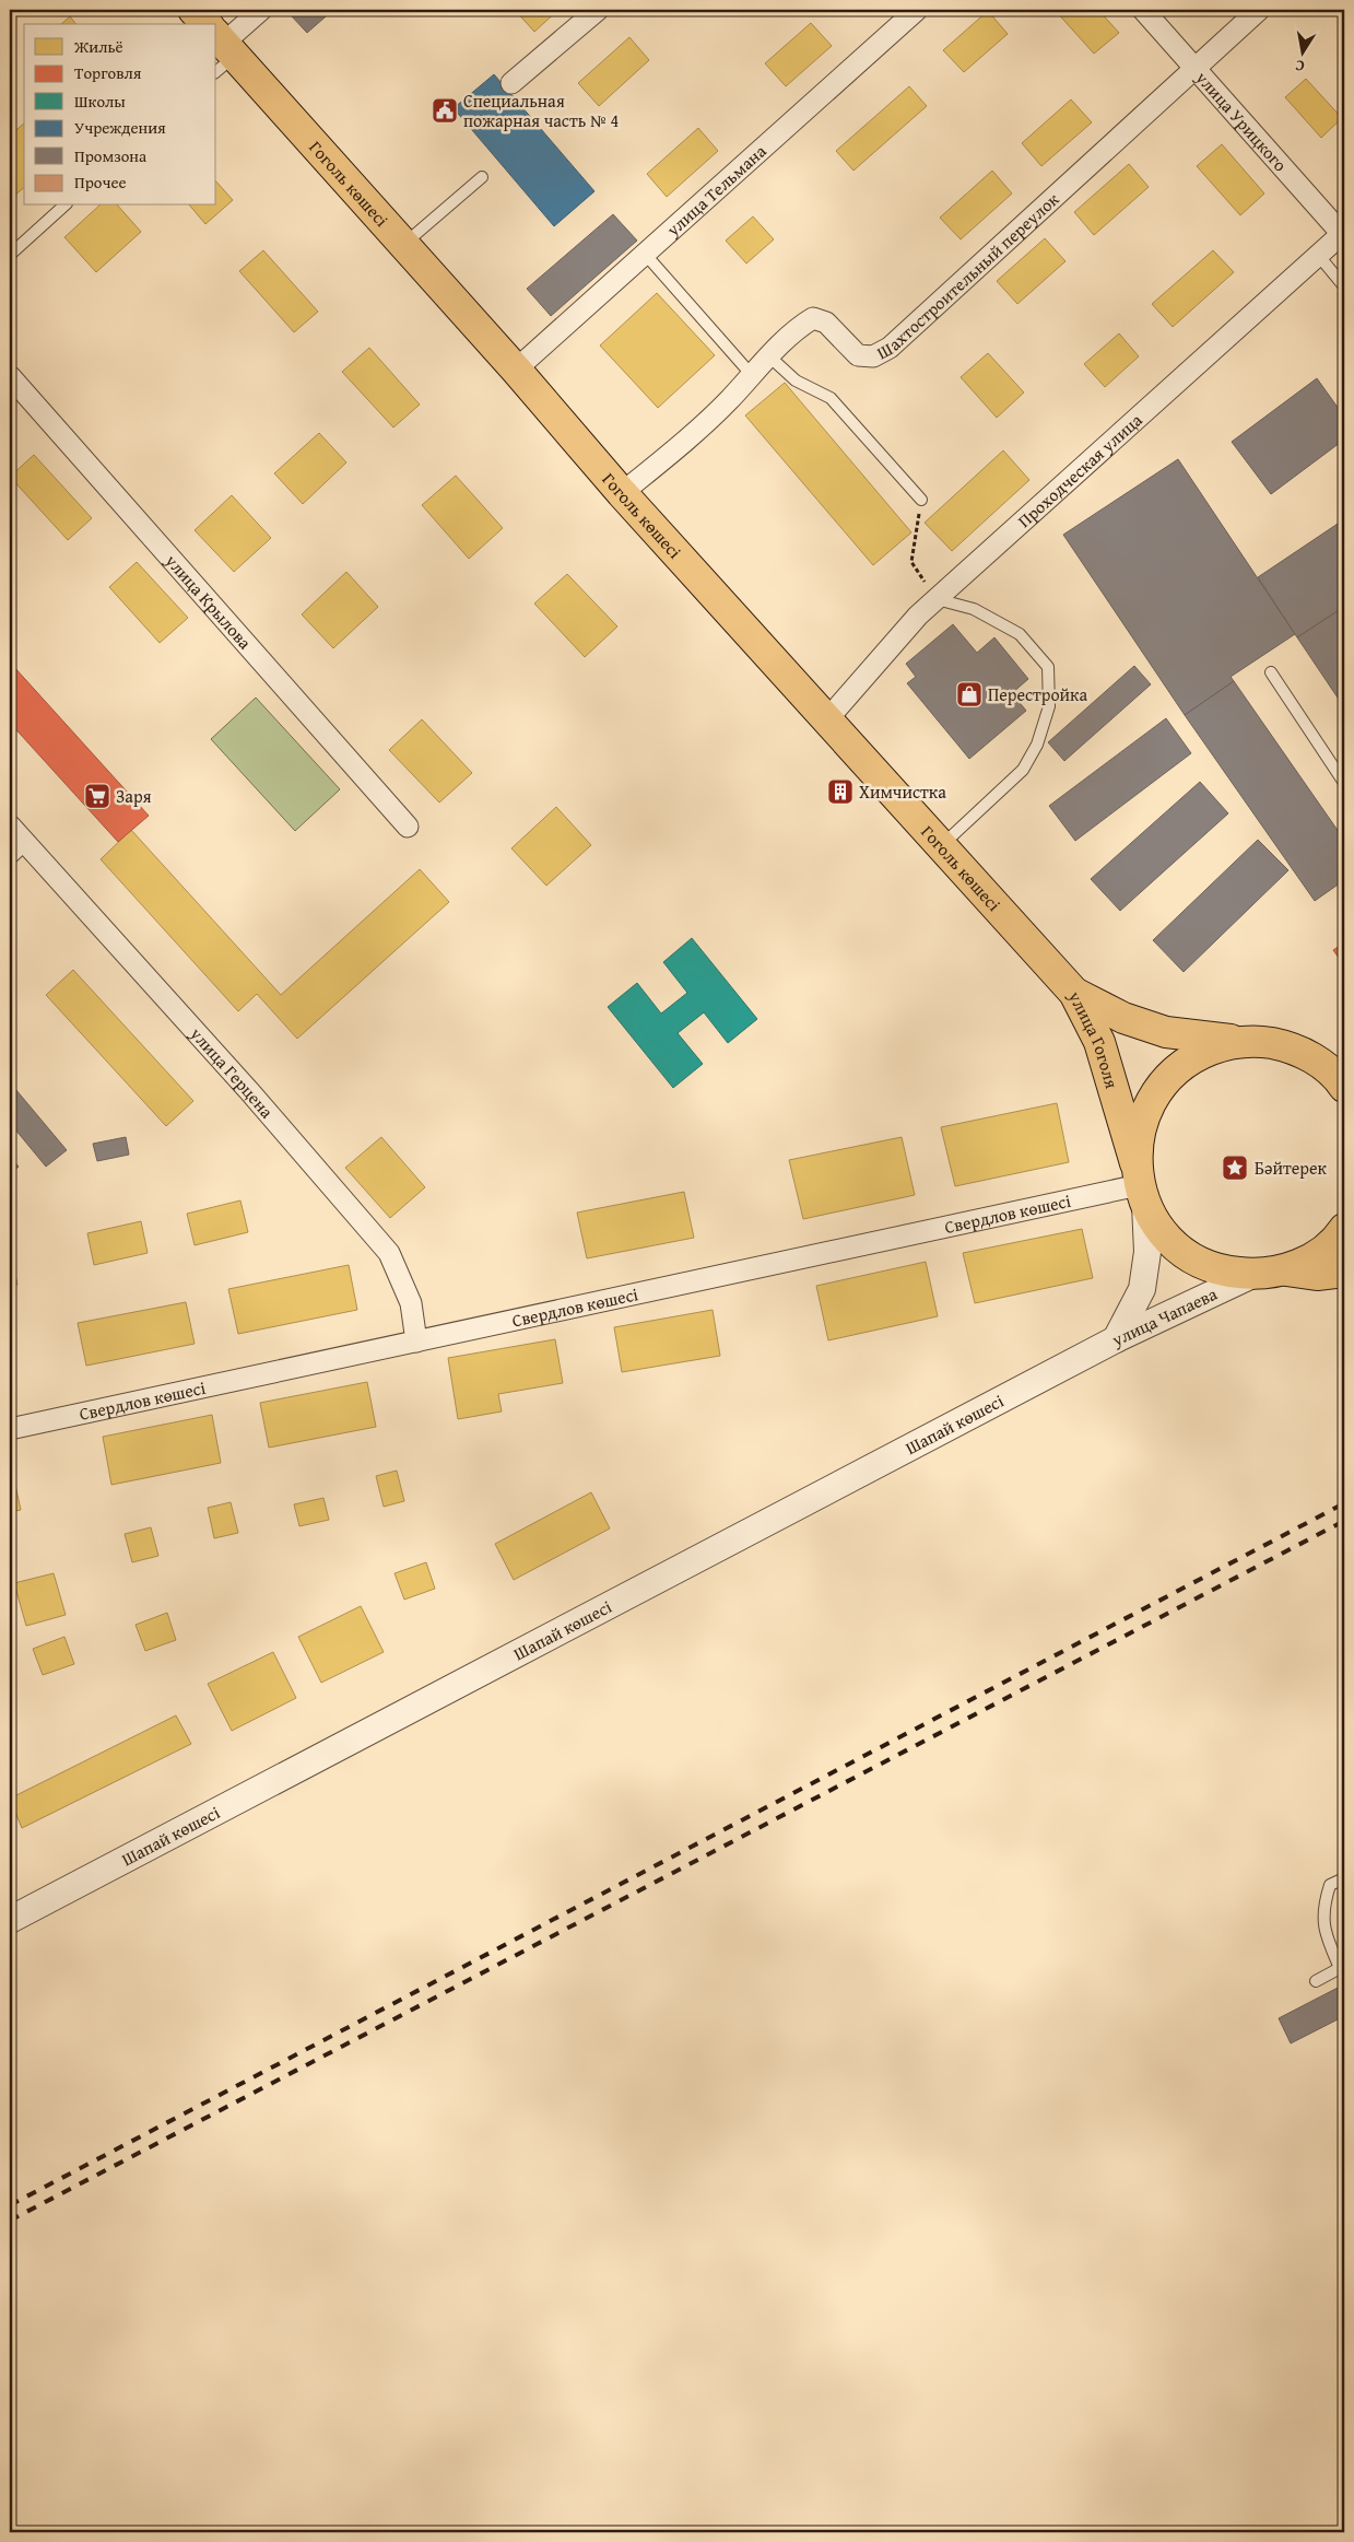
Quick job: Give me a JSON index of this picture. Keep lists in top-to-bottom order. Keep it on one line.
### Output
{"streets":{"main road":["Гоголь көшесі","улица Гоголя"],"street":["улица Урицкого","улица Тельмана","Шахтостроительный переулок","Проходческая улица","улица Крылова","улица Герцена","Свердлов көшесі","улица Чапаева","Шапай көшесі"]},"crossings":[["улица Урицкого","Шахтостроительный переулок"],["улица Урицкого","Проходческая улица"],["Гоголь көшесі","улица Тельмана"],["Гоголь көшесі","Шахтостроительный переулок"],["Гоголь көшесі","Проходческая улица"],["Гоголь көшесі","улица Гоголя"],["улица Гоголя","Свердлов көшесі"],["улица Гоголя","улица Чапаева"],["улица Герцена","Свердлов көшесі"],["Свердлов көшесі","улица Чапаева"],["улица Чапаева","Шапай көшесі"]],"places":{"public building":["Специальная пожарная часть № 4"],"shop":["Перестройка"],"building":["Химчистка"],"supermarket":["Заря"],"place":["Бәйтерек"]},"legend":["Жильё","Торговля","Школы","Учреждения","Промзона","Прочее"],"north":"bottom"}
